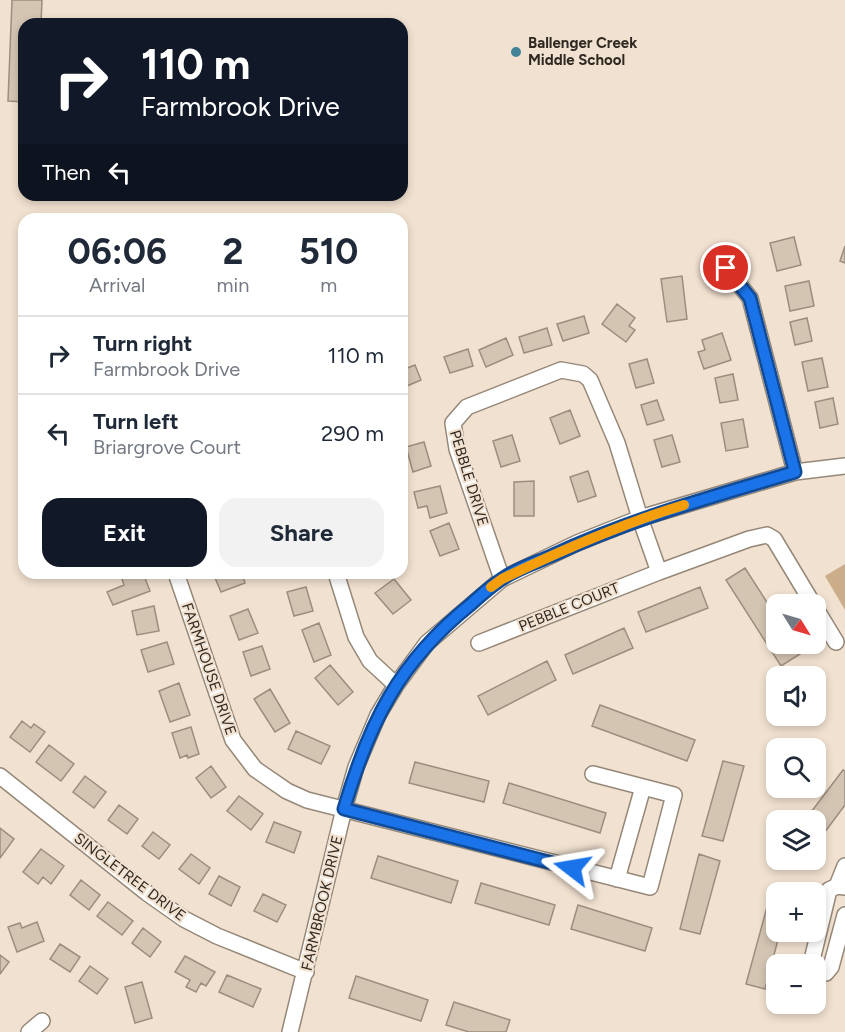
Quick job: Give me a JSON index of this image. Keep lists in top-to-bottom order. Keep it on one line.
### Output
{"streets":{"street":["PEBBLE DRIVE","PEBBLE COURT","FARMHOUSE DRIVE","SINGLETREE DRIVE","FARMBROOK DRIVE"]},"crossings":[["PEBBLE DRIVE","FARMBROOK DRIVE"],["FARMHOUSE DRIVE","FARMBROOK DRIVE"],["SINGLETREE DRIVE","FARMBROOK DRIVE"]],"places":["Ballenger Creek Middle School"],"north":"bottom right","page":{"turn":["110 m","Farmbrook Drive"],"then":"Then","eta":["06:06","Arrival","2","min","510","m"],"list":[{"name":"Turn right","note":"Farmbrook Drive","value":"110 m"},{"name":"Turn left","note":"Briargrove Court","value":"290 m"}],"buttons":["Exit","Share"],"map_buttons":["+","−"]}}
